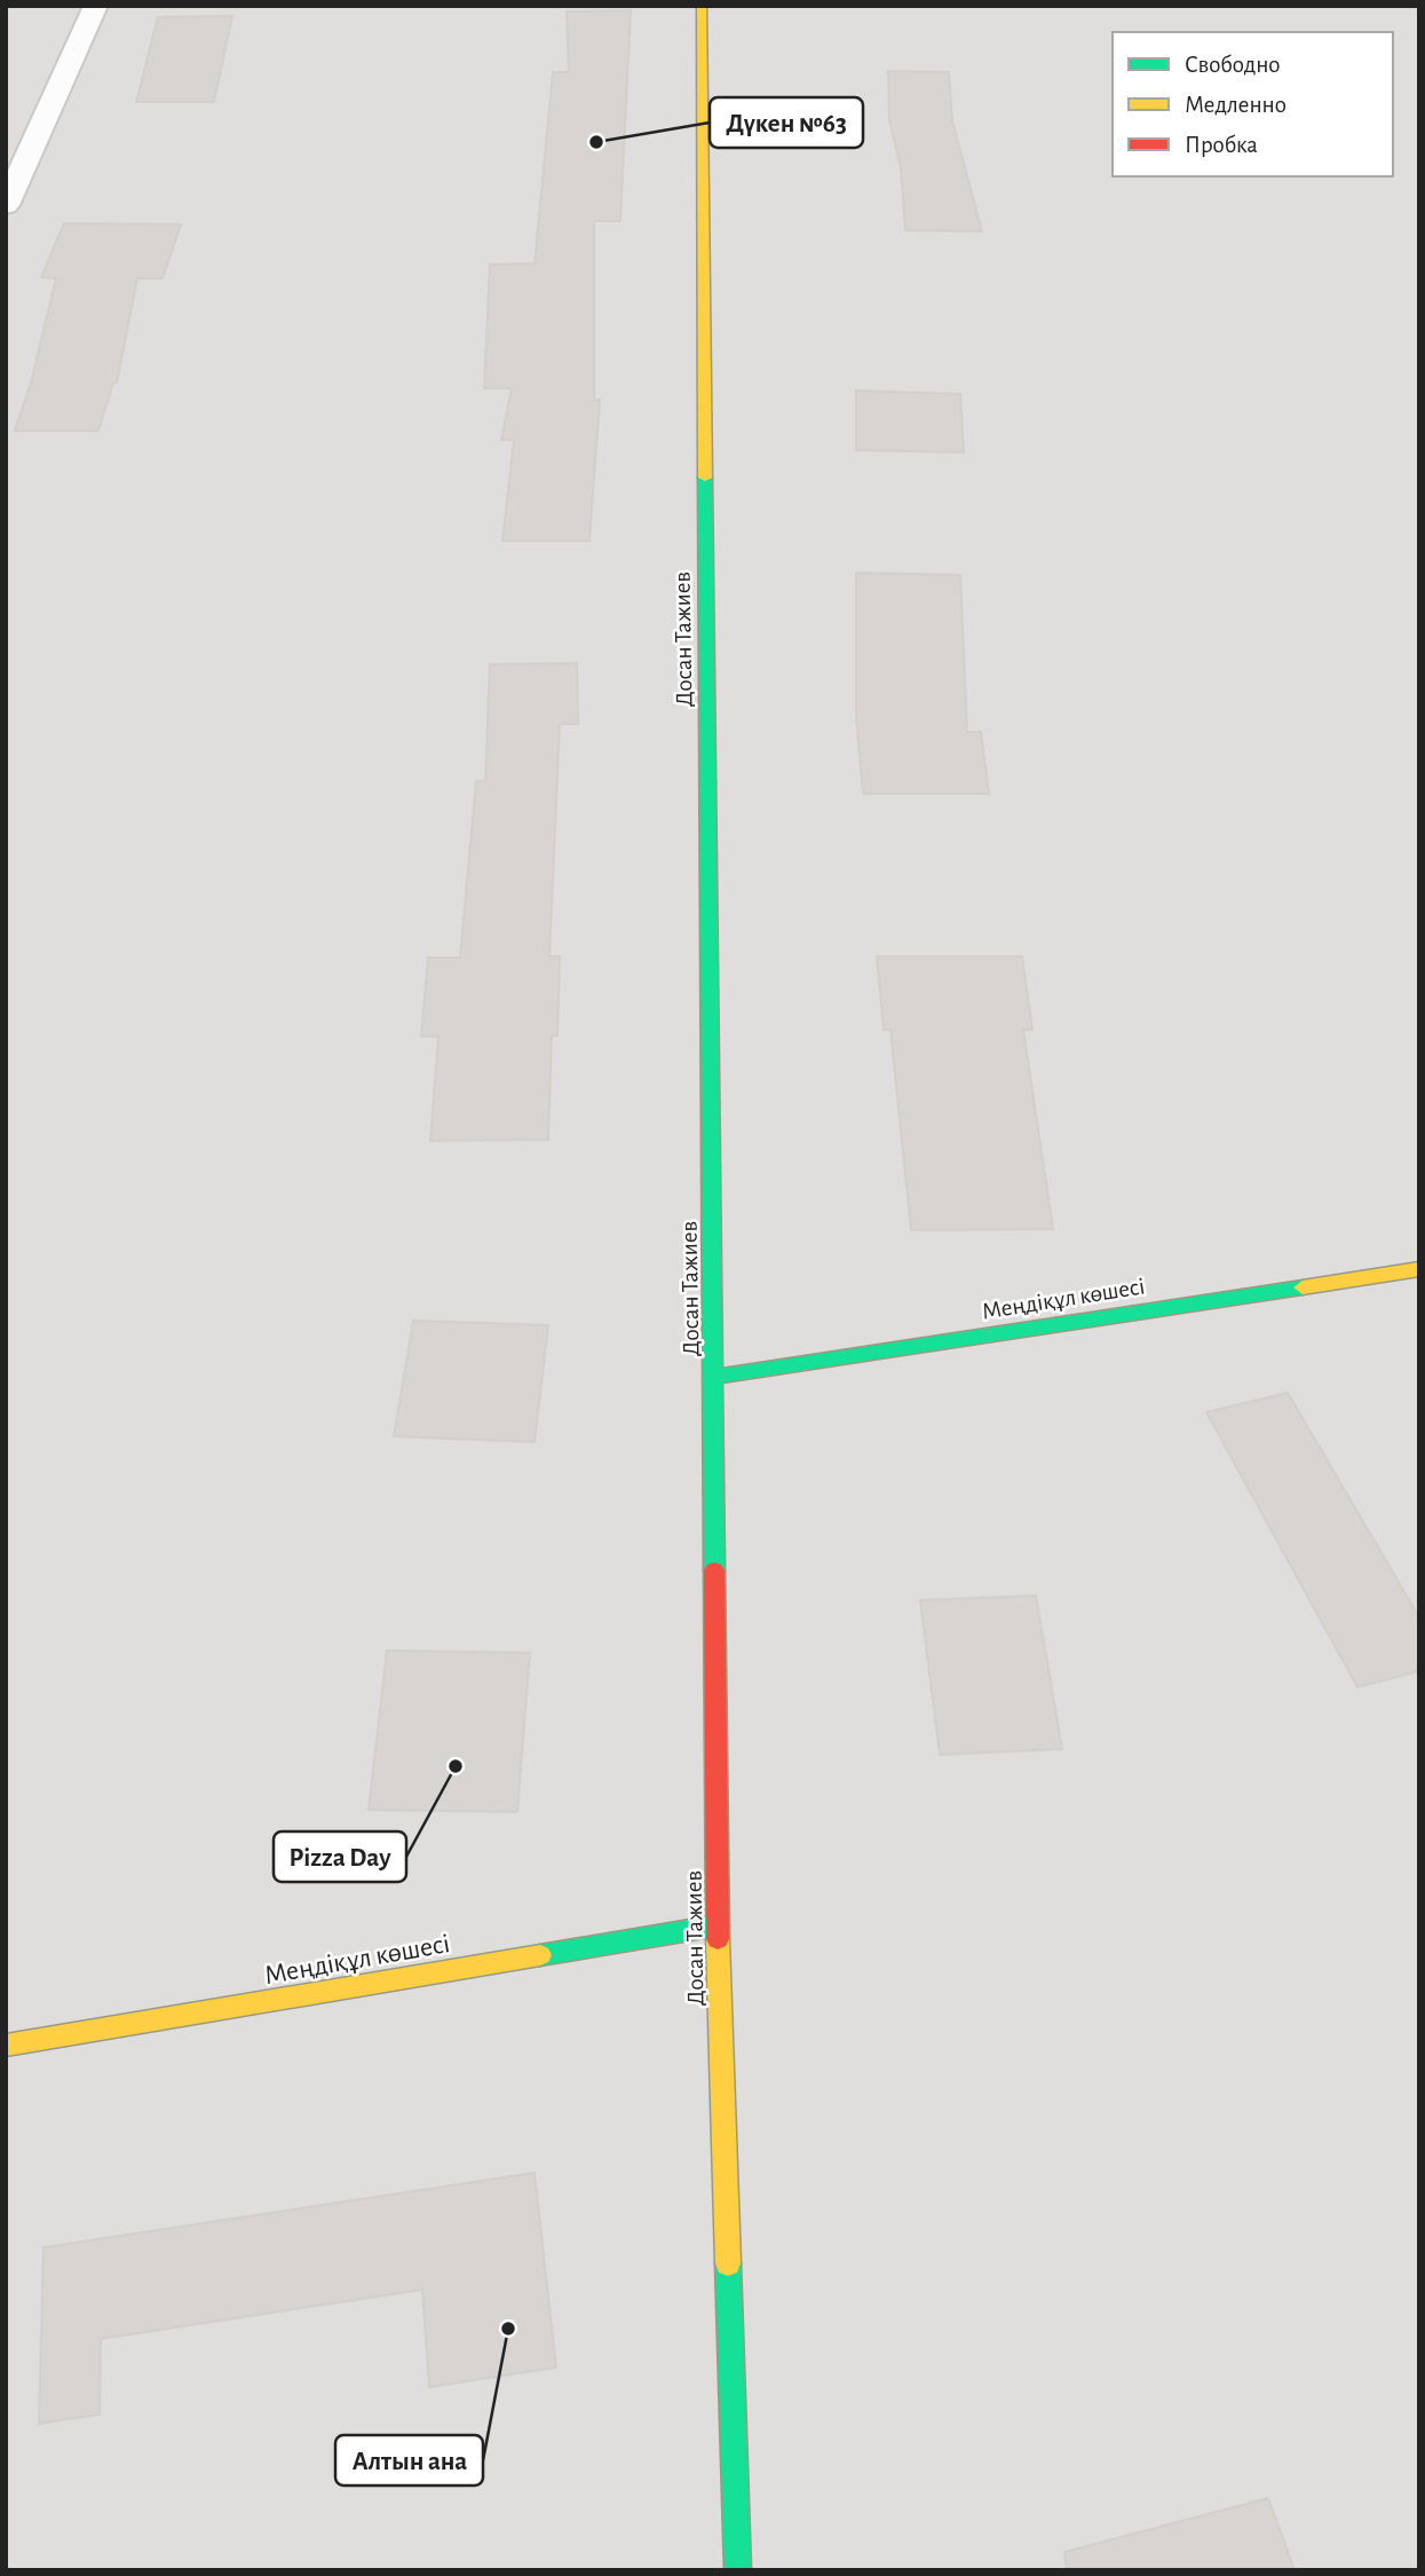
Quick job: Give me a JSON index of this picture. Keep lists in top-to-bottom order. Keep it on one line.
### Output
{"streets":{"street":["Досан Тажиев","Меңдіқұл көшесі"]},"crossings":[["Досан Тажиев","Меңдіқұл көшесі"]],"places":["Дүкен №63","Pizza Day","Алтын ана"],"legend":["Свободно","Медленно","Пробка"]}
